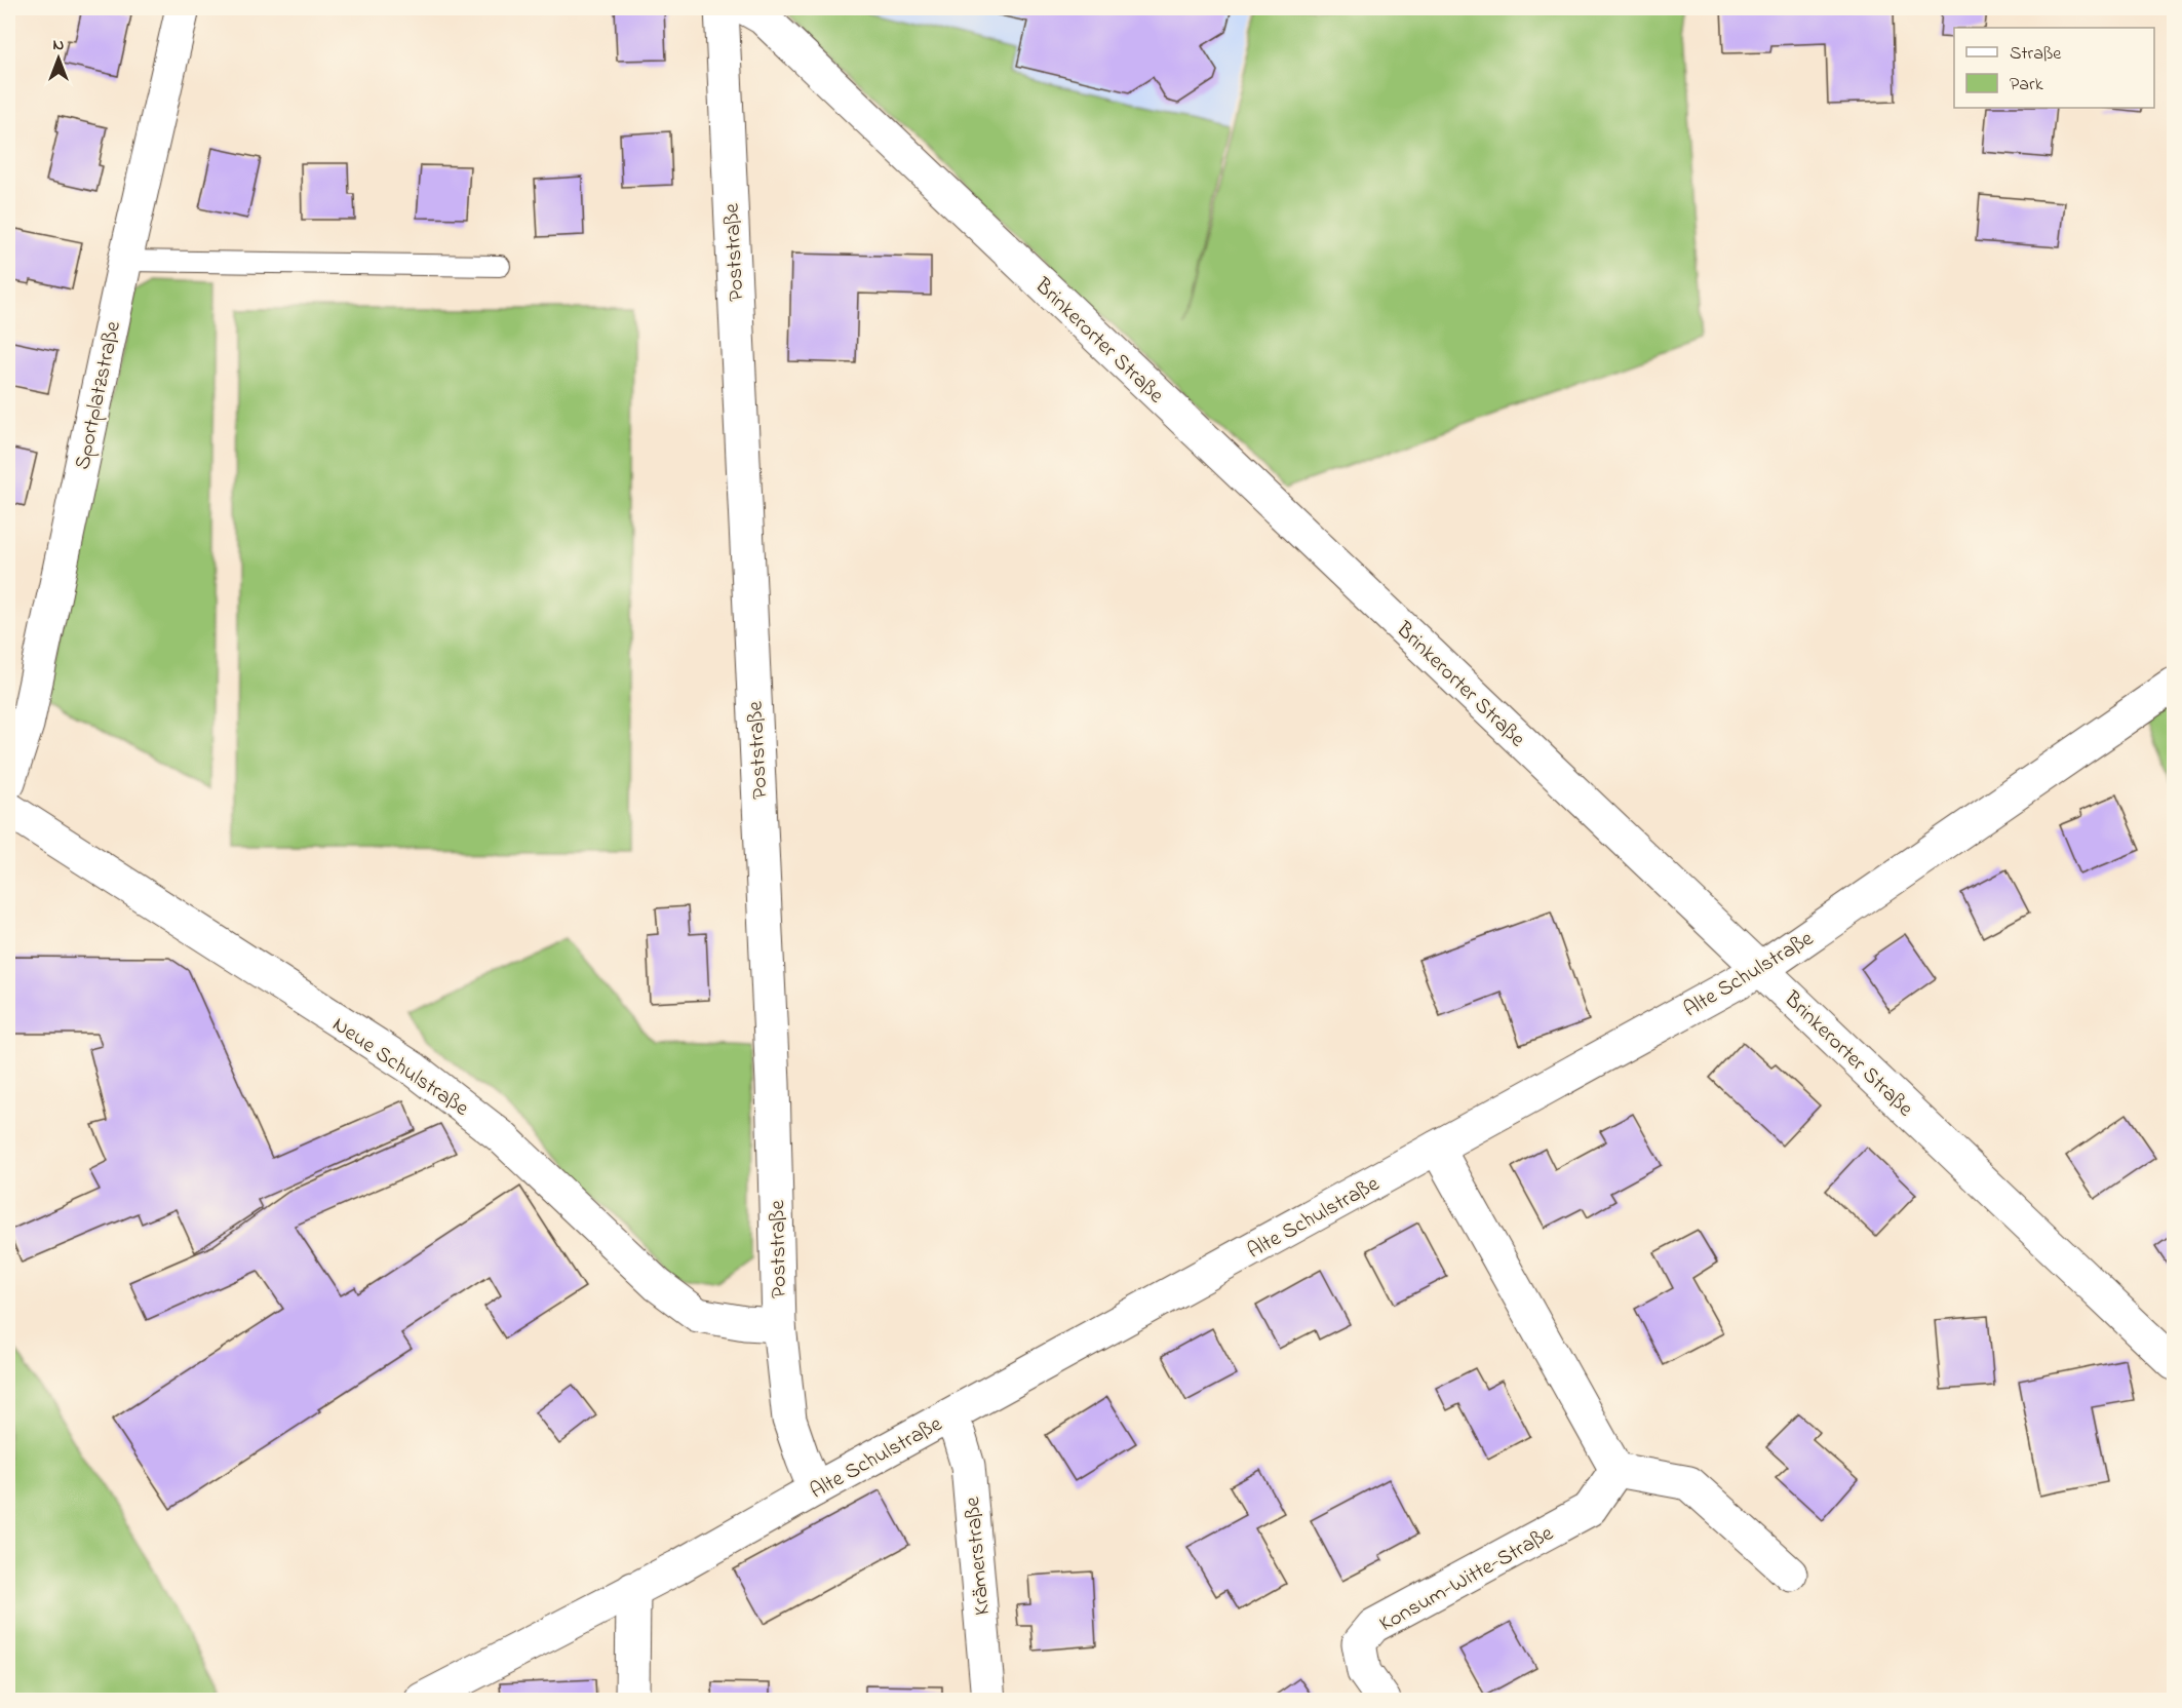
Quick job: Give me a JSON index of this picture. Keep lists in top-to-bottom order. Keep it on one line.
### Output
{"streets":{"street":["Poststraße","Brinkerorter Straße","Sportplatzstraße","Alte Schulstraße","Neue Schulstraße","Krämerstraße","Konsum-Witte-Straße"]},"crossings":[["Poststraße","Alte Schulstraße"],["Poststraße","Neue Schulstraße"],["Brinkerorter Straße","Alte Schulstraße"],["Alte Schulstraße","Krämerstraße"]],"legend":["Straße","Park"],"north":"top"}
